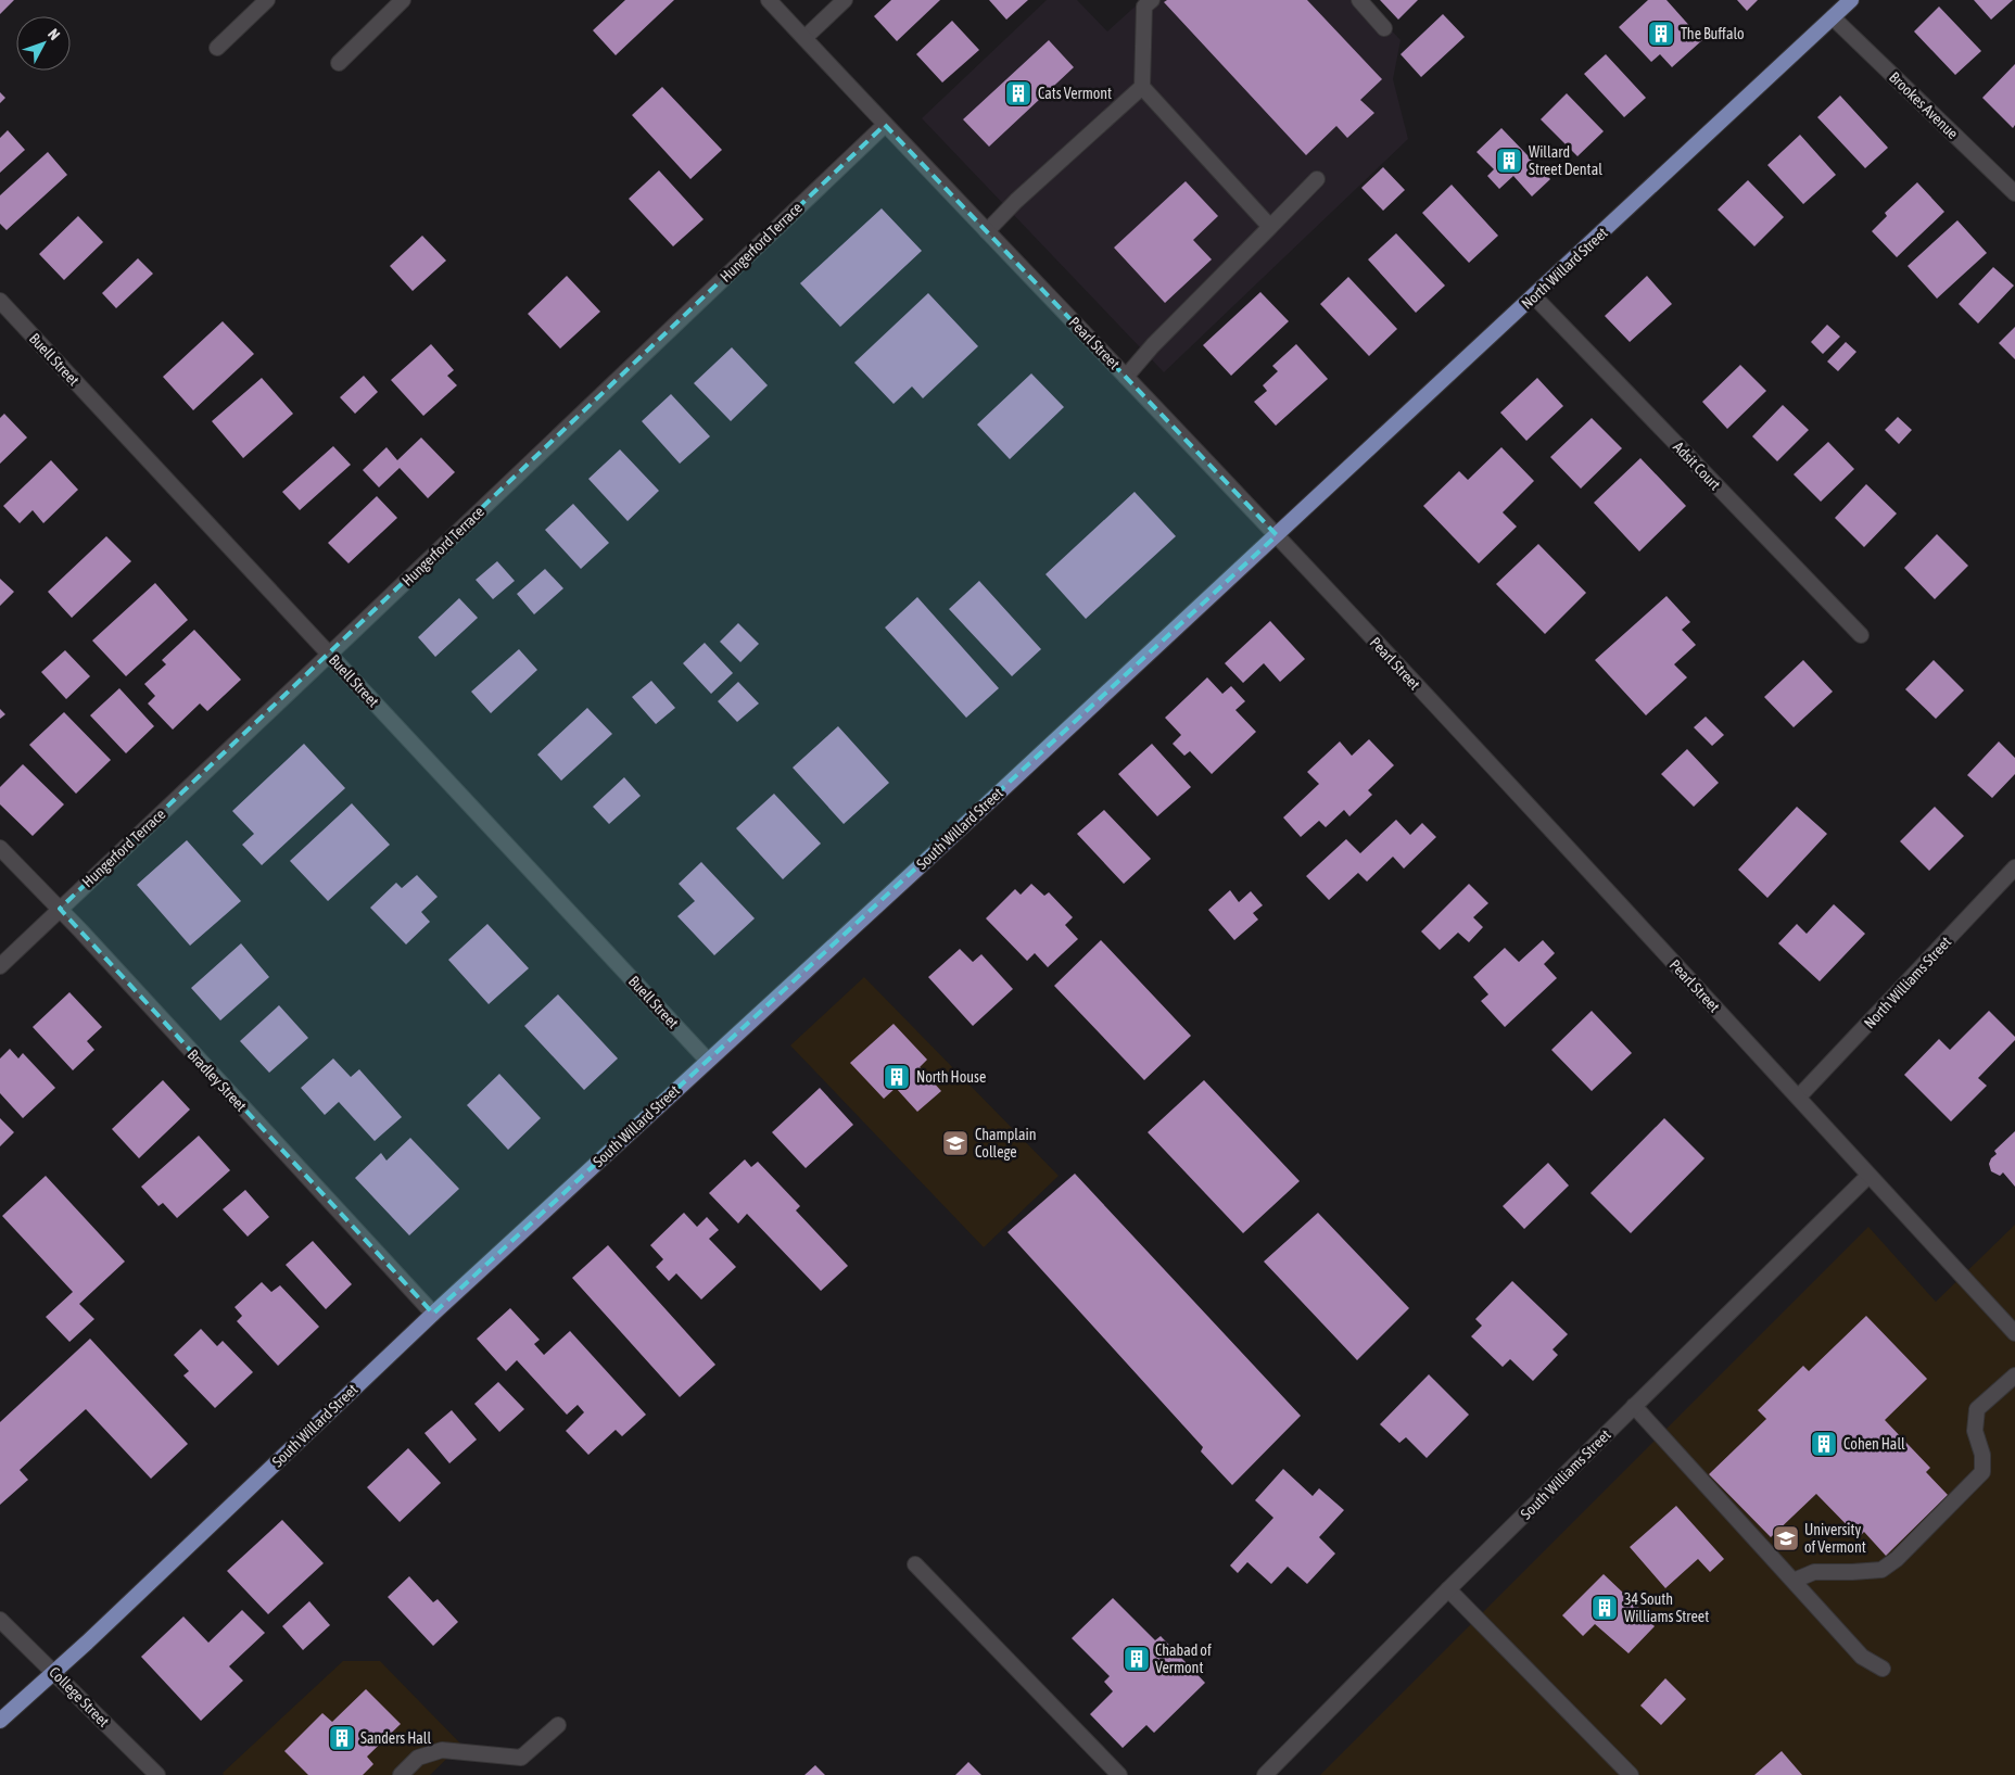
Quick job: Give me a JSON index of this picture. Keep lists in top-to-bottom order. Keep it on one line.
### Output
{"streets":{"main road":["North Willard Street","South Willard Street"],"street":["Brookes Avenue","Hungerford Terrace","Pearl Street","Buell Street","Adsit Court","North Williams Street","Bradley Street","South Williams Street","College Street"]},"crossings":[["Brookes Avenue","North Willard Street"],["Hungerford Terrace","Pearl Street"],["Hungerford Terrace","Buell Street"],["Hungerford Terrace","Bradley Street"],["North Willard Street","Pearl Street"],["North Willard Street","Adsit Court"],["North Willard Street","South Willard Street"],["Pearl Street","South Willard Street"],["Pearl Street","North Williams Street"],["Pearl Street","South Williams Street"],["Buell Street","South Willard Street"],["South Willard Street","Bradley Street"],["South Willard Street","College Street"]],"places":{"building":["The Buffalo","Cats Vermont","Willard Street Dental","North House","Cohen Hall","34 South Williams Street","Chabad of Vermont","Sanders Hall"],"school or university":["Champlain College","University of Vermont"]},"north":"top right"}
